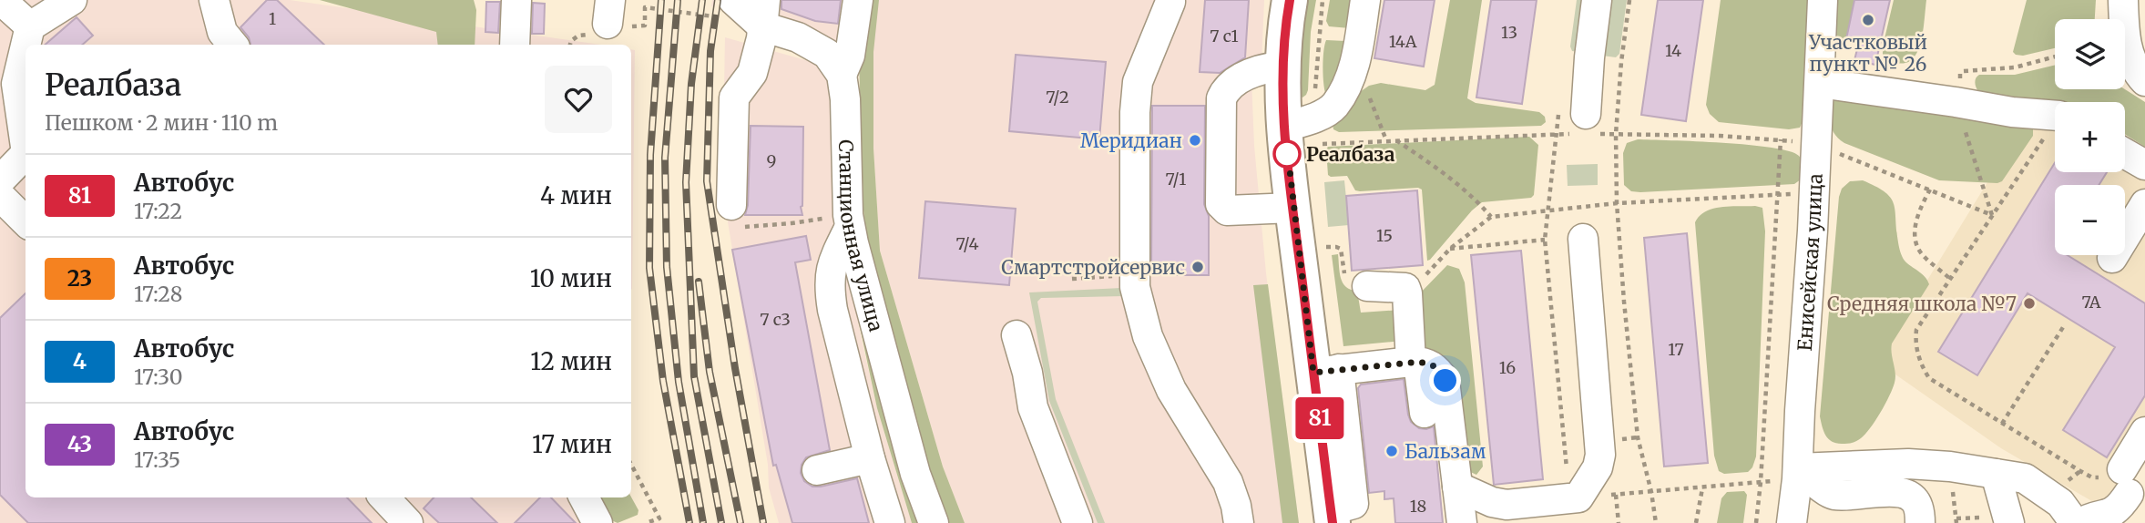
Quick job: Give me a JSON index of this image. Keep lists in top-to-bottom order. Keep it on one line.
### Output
{"streets":{"street":["Станционная улица","Енисейская улица"]},"places":["Участковый пункт № 26","Меридиан","Реалбаза","Смартстройсервис","Средняя школа №7","Бальзам"],"lines":["bus line 81"],"house_numbers":["1","13","7 с1","14А","14","7/2","9","7/1","15","7/4","7А","7 с3","17","16","18"],"page":{"on_map":"81","map_buttons":["+","−"],"heading":["Реалбаза","Пешком · 2 мин · 110 m"],"list":[{"mark":"81","name":"Автобус","note":"17:22","value":"4 мин"},{"mark":"23","name":"Автобус","note":"17:28","value":"10 мин"},{"mark":"4","name":"Автобус","note":"17:30","value":"12 мин"},{"mark":"43","name":"Автобус","note":"17:35","value":"17 мин"}]}}
